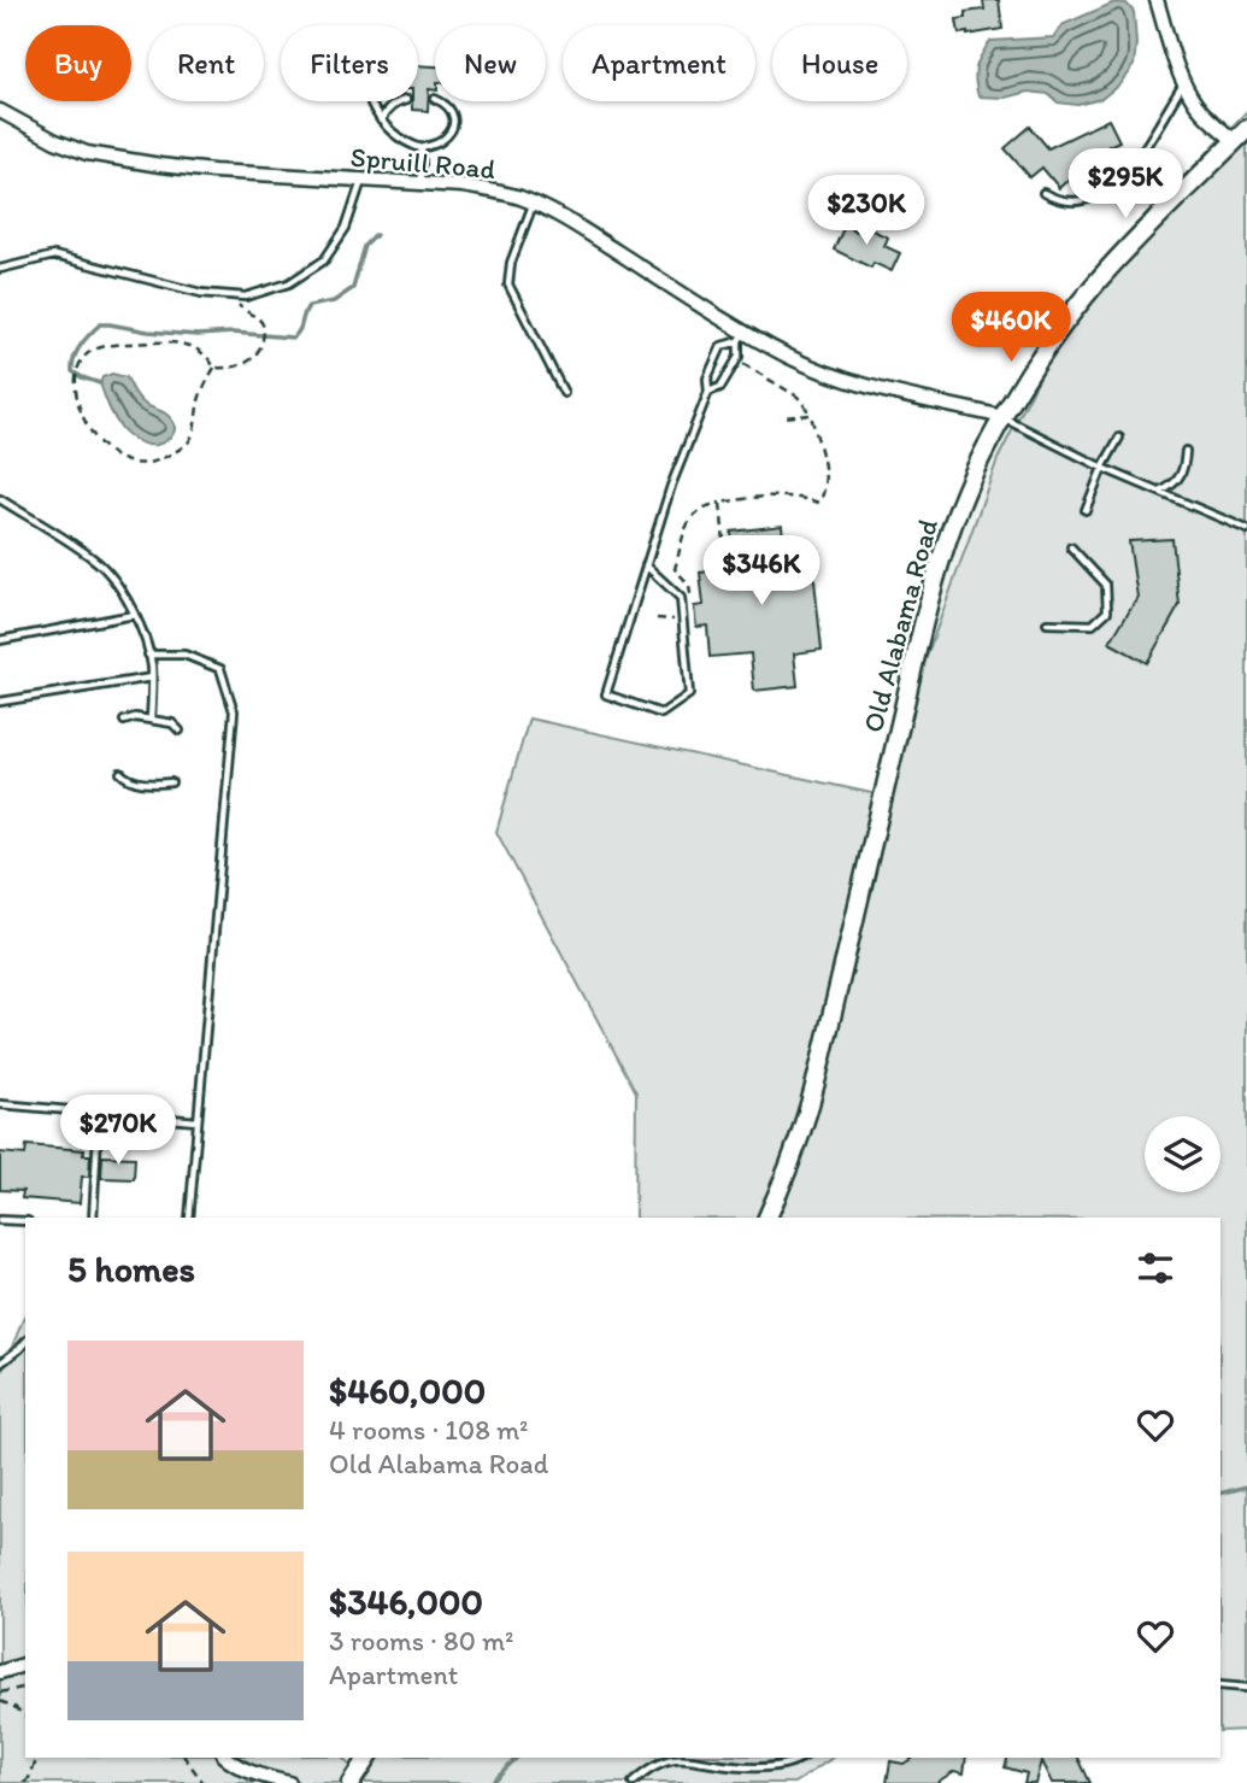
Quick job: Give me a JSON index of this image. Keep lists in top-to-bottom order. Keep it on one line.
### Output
{"streets":{"main road":["Old Alabama Road"],"street":["Spruill Road"]},"crossings":[["Spruill Road","Old Alabama Road"]],"page":{"chip":["Buy","Rent","Filters","New","Apartment","House"],"price":["$295K","$230K","$460K","$346K","$270K"],"heading":"5 homes","list":[{"name":"$460,000","note":"4 rooms · 108 m² · Old Alabama Road"},{"name":"$346,000","note":"3 rooms · 80 m² · Apartment"}]}}
